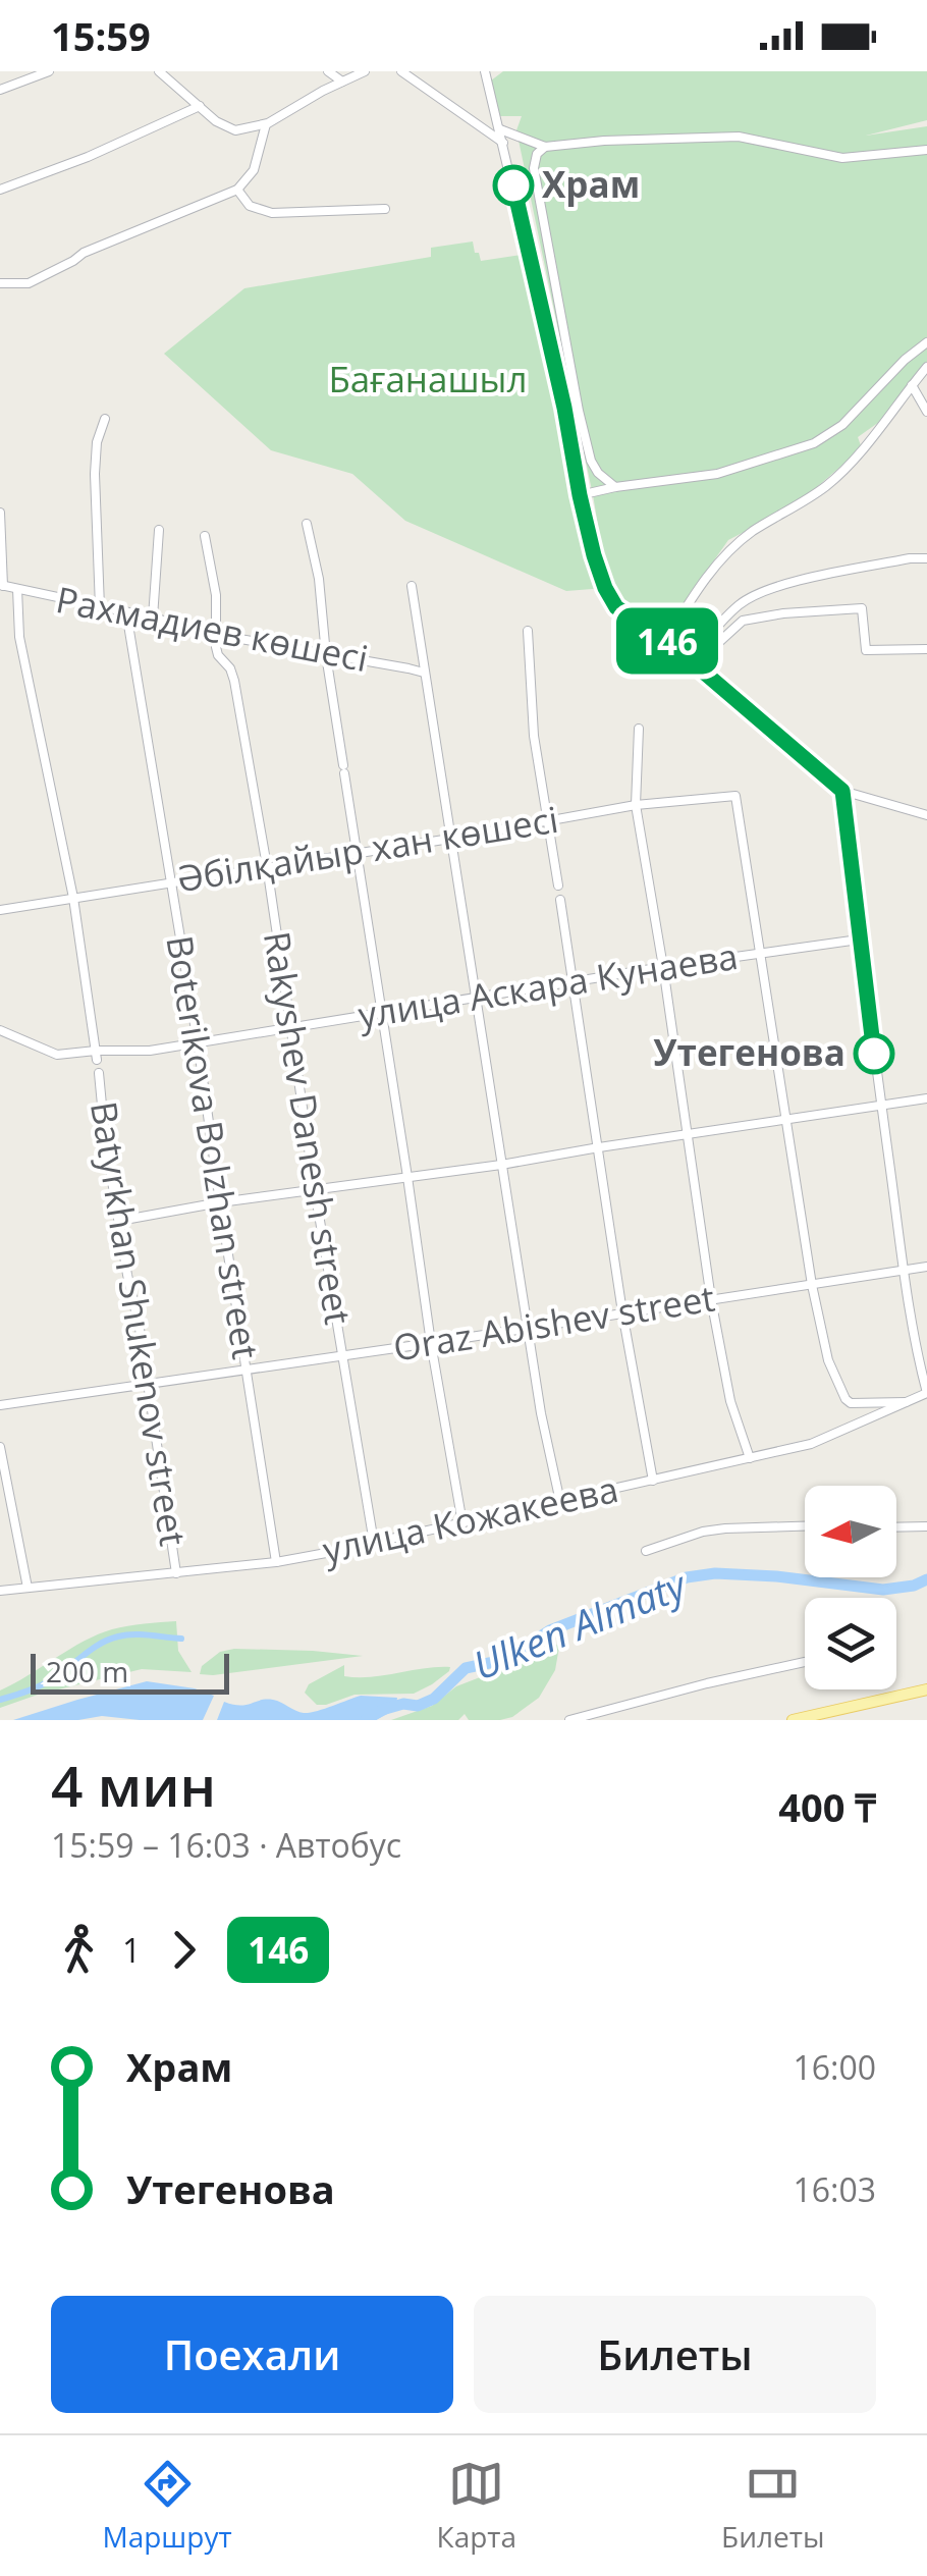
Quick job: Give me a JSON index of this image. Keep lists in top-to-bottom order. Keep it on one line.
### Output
{"streets":{"street":["Рахмадиев көшесі","Әбілқайыр хан көшесі","улица Аскара Кунаева","Rakyshev Danesh street","Boterikova Bolzhan street","Batyrkhan Shukenov street","Oraz Abishev street","улица Кожакеева"]},"crossings":[["Рахмадиев көшесі","Rakyshev Danesh street"],["Рахмадиев көшесі","Boterikova Bolzhan street"],["Рахмадиев көшесі","Batyrkhan Shukenov street"],["Әбілқайыр хан көшесі","улица Аскара Кунаева"],["Әбілқайыр хан көшесі","Rakyshev Danesh street"],["Әбілқайыр хан көшесі","Boterikova Bolzhan street"],["Әбілқайыр хан көшесі","Batyrkhan Shukenov street"],["улица Аскара Кунаева","Rakyshev Danesh street"],["улица Аскара Кунаева","Boterikova Bolzhan street"],["улица Аскара Кунаева","Batyrkhan Shukenov street"],["Rakyshev Danesh street","Oraz Abishev street"],["Rakyshev Danesh street","улица Кожакеева"],["Boterikova Bolzhan street","Oraz Abishev street"],["Boterikova Bolzhan street","улица Кожакеева"],["Batyrkhan Shukenov street","Oraz Abishev street"],["Batyrkhan Shukenov street","улица Кожакеева"]],"water":["Ulken Almaty"],"parks":["Бағанашыл"],"places":["Храм","Утегенова"],"lines":["bus line 146"],"scale_bar":"200 m","north":"left","page":{"status":"15:59","on_map":"146","scale":"200 m","heading":["4 мин","15:59 – 16:03 · Автобус","400 ₸"],"legs":["1","146"],"list":[{"name":"Храм","value":"16:00"},{"name":"Утегенова","value":"16:03"}],"buttons":["Поехали","Билеты"],"tabs":["Маршрут","Карта","Билеты"]}}
